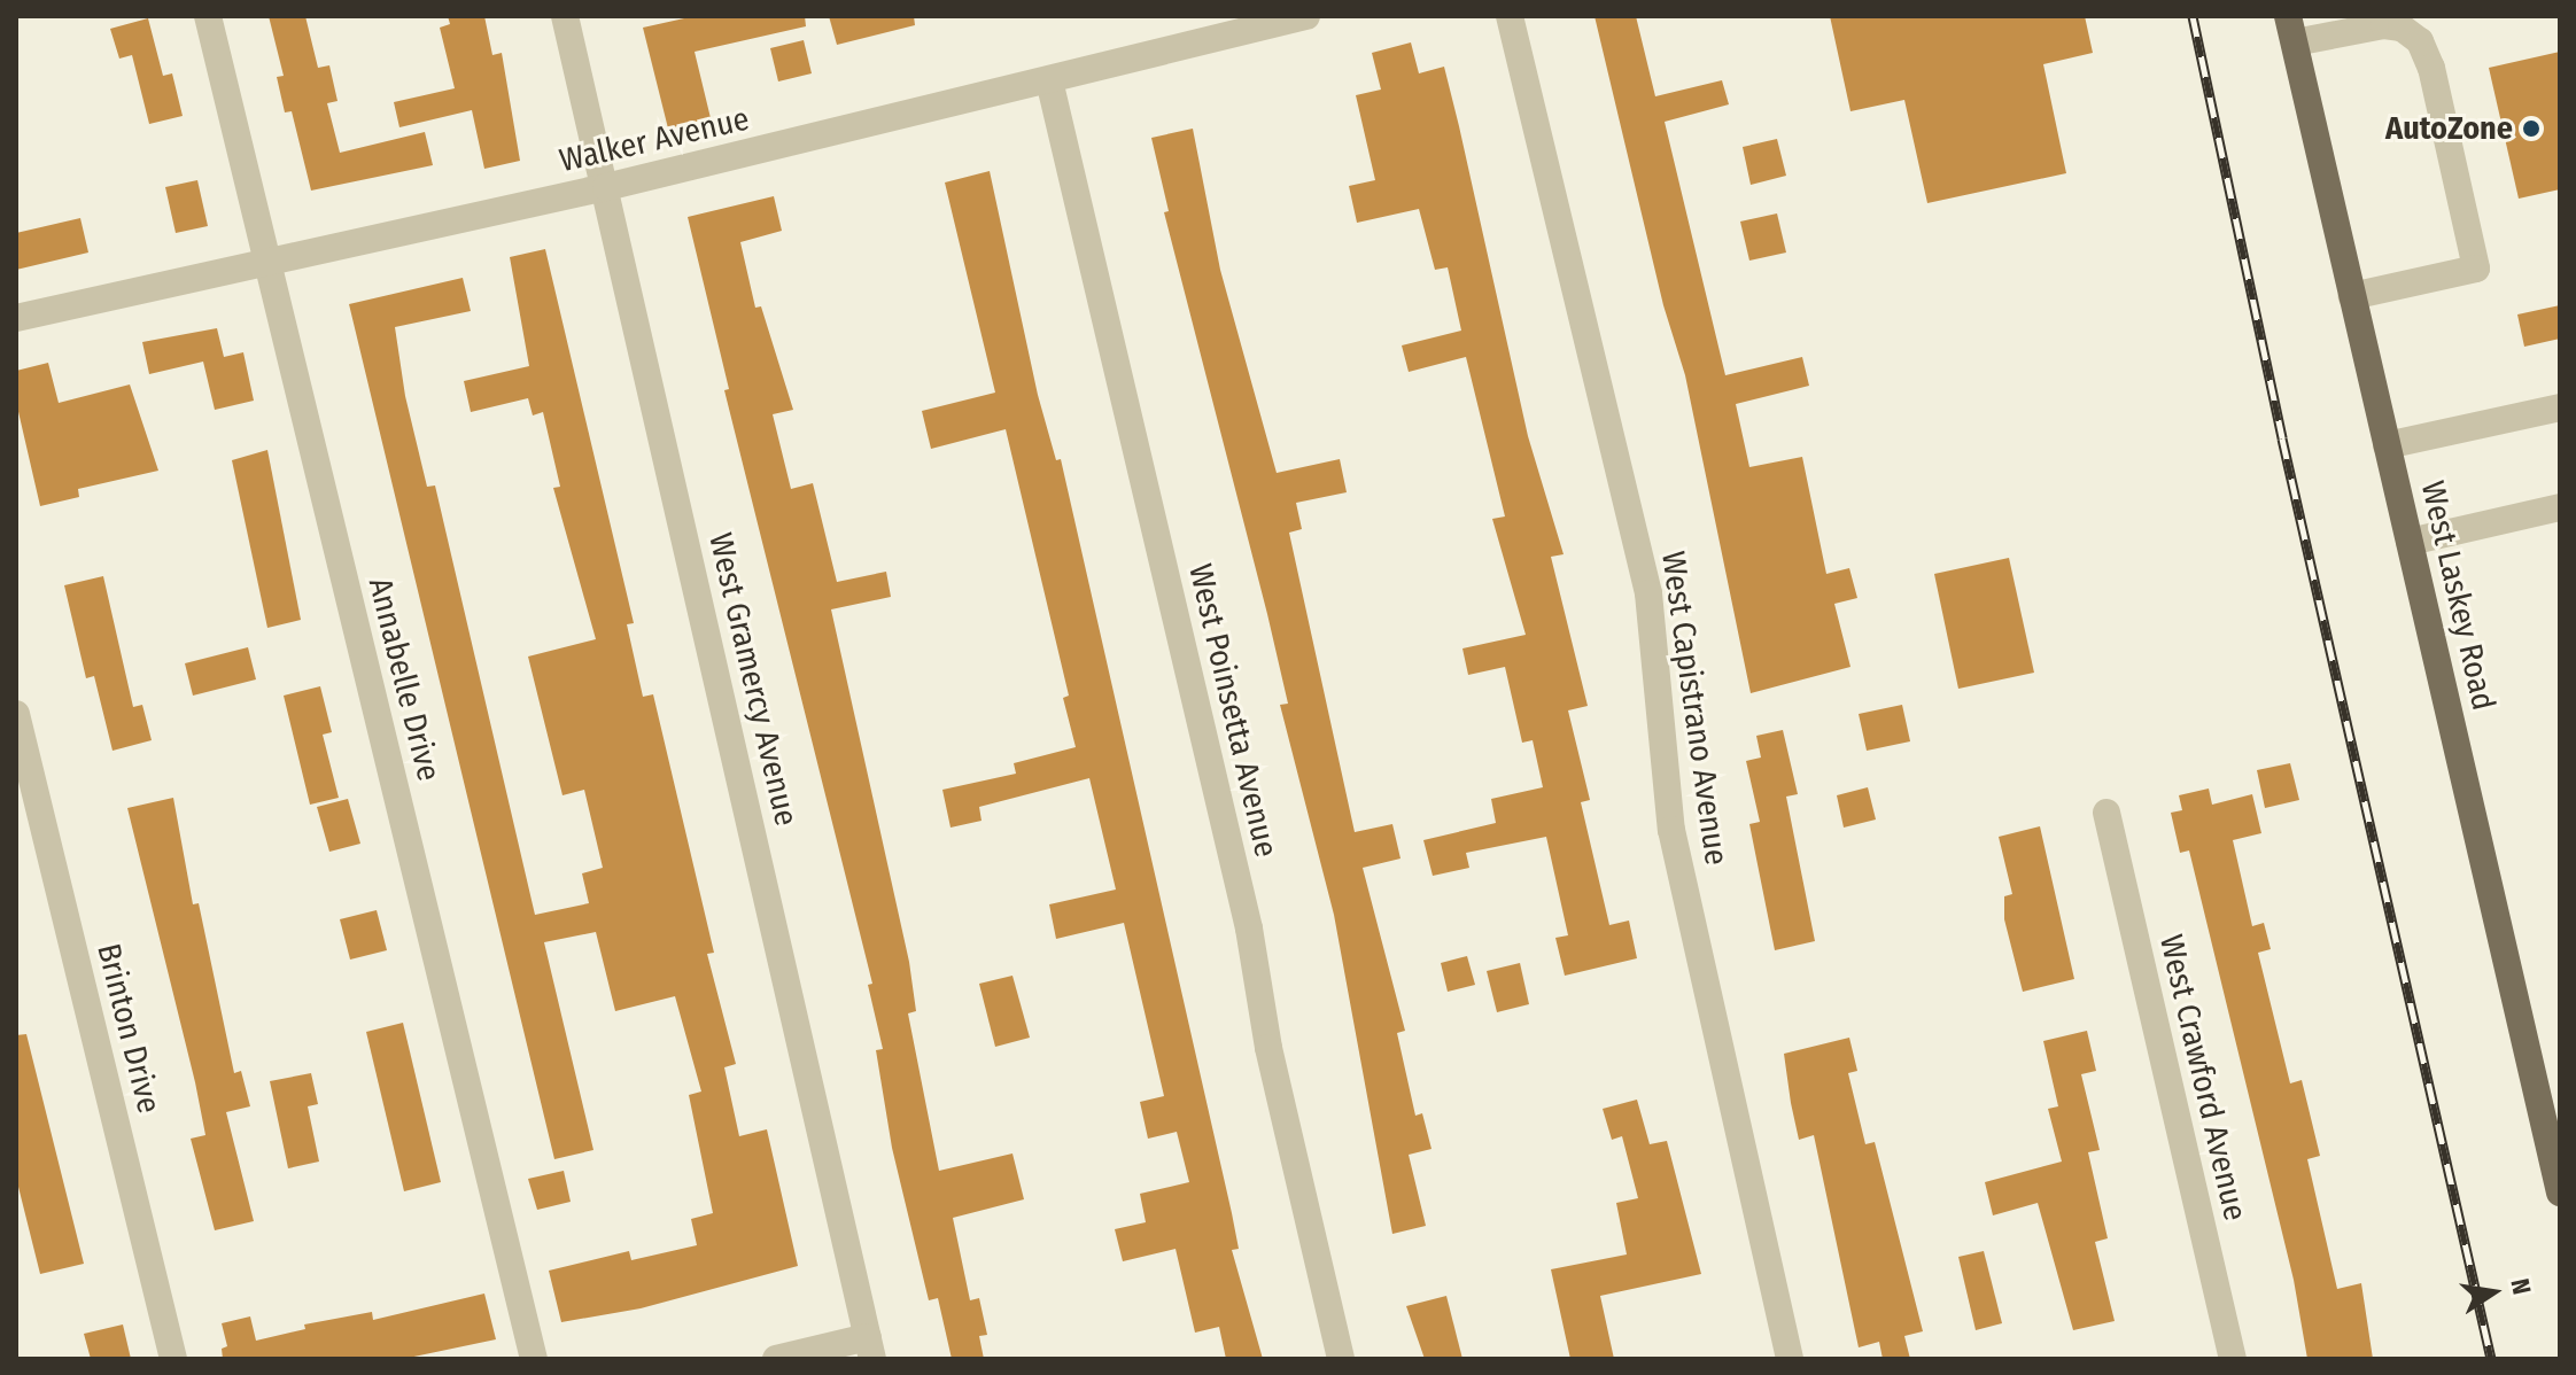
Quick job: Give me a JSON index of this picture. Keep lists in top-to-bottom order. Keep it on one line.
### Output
{"streets":{"main road":["West Laskey Road"],"street":["Walker Avenue","Annabelle Drive","West Gramercy Avenue","West Capistrano Avenue","West Poinsetta Avenue","Brinton Drive","West Crawford Avenue"]},"crossings":[["Walker Avenue","Annabelle Drive"],["Walker Avenue","West Gramercy Avenue"],["Walker Avenue","West Poinsetta Avenue"]],"places":["AutoZone"],"north":"right"}
